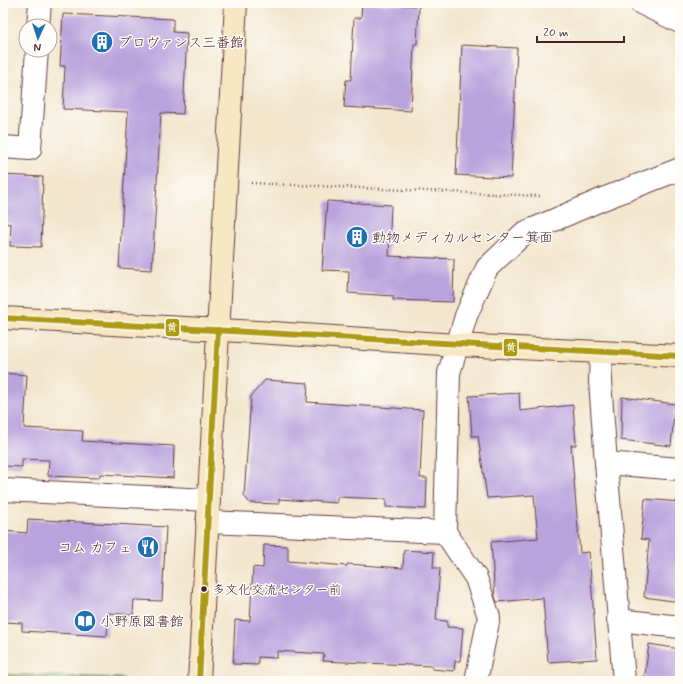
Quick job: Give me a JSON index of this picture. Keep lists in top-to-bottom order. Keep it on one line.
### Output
{"places":{"building":["プロヴァンス三番館","動物メディカルセンター箕面"],"restaurant":["コム カフェ"],"other":["多文化交流センター前"],"library":["小野原図書館"]},"lines":["transit line 黄"],"scale_bar":"20 m","north":"bottom"}
